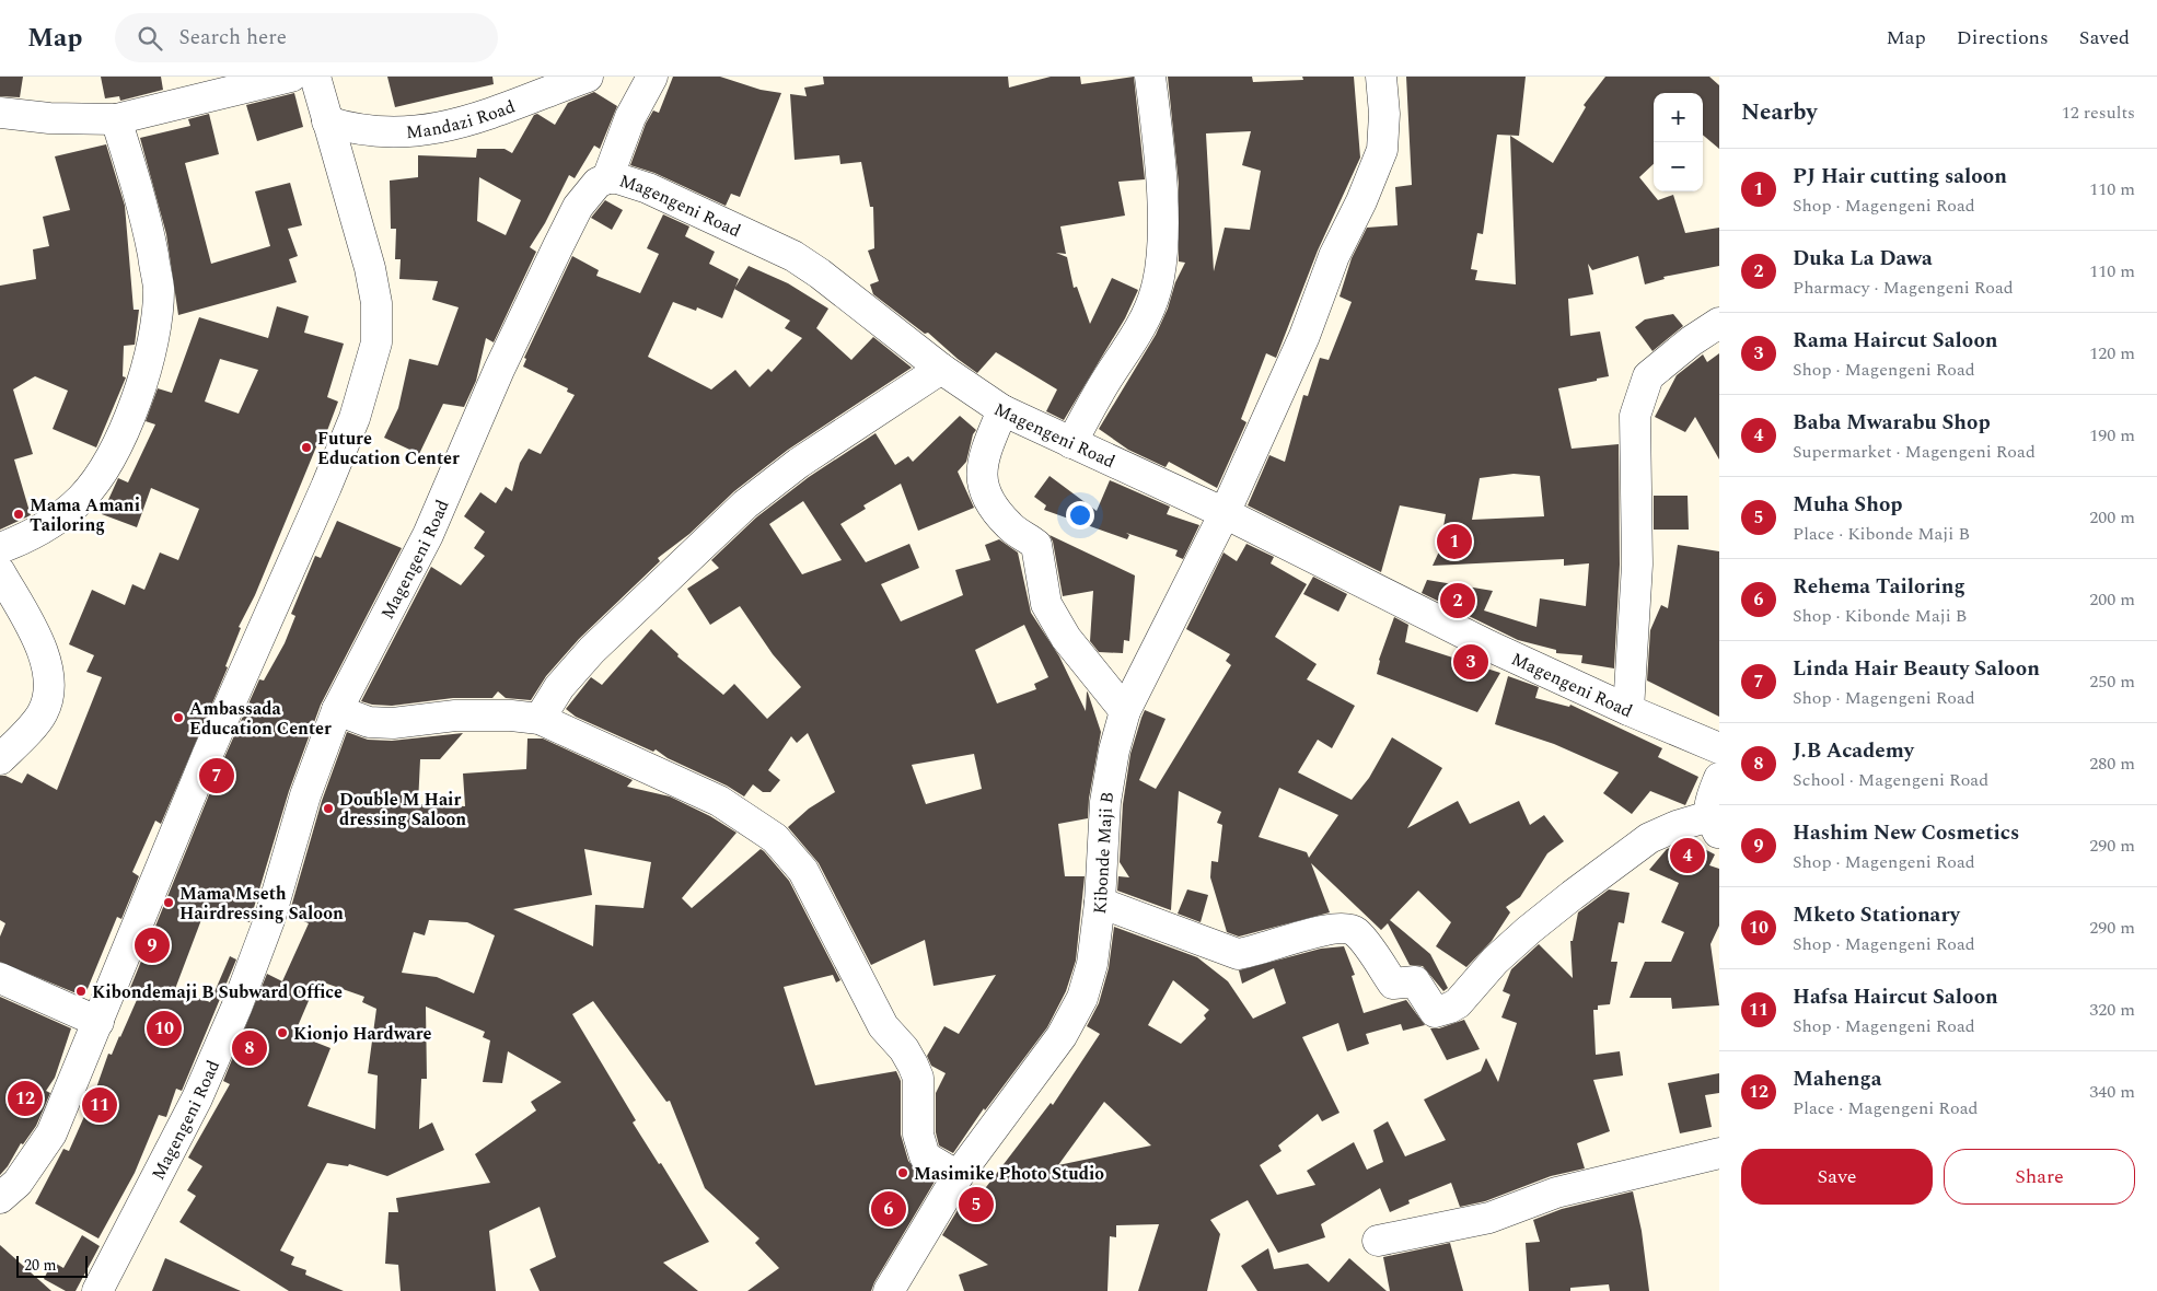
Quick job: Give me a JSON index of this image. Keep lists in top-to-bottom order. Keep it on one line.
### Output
{"streets":{"street":["Mandazi Road","Magengeni Road","Kibonde Maji B"]},"crossings":[["Magengeni Road","Kibonde Maji B"]],"places":["Future Education Center","Mama Amani Tailoring","Ambassada Education Center","Double M Hair dressing Saloon","Mama Mseth Hairdressing Saloon","Kibondemaji B Subward Office","Kionjo Hardware","Masimike Photo Studio"],"scale_bar":"20 m","page":{"header":"Map","search":"Search here","nav":["Map","Directions","Saved"],"heading":["Nearby","12 results"],"map_buttons":["+","−"],"list":[{"mark":"1","name":"PJ Hair cutting saloon","note":"Shop · Magengeni Road","value":"110 m"},{"mark":"2","name":"Duka La Dawa","note":"Pharmacy · Magengeni Road","value":"110 m"},{"mark":"3","name":"Rama Haircut Saloon","note":"Shop · Magengeni Road","value":"120 m"},{"mark":"4","name":"Baba Mwarabu Shop","note":"Supermarket · Magengeni Road","value":"190 m"},{"mark":"5","name":"Muha Shop","note":"Place · Kibonde Maji B","value":"200 m"},{"mark":"6","name":"Rehema Tailoring","note":"Shop · Kibonde Maji B","value":"200 m"},{"mark":"7","name":"Linda Hair Beauty Saloon","note":"Shop · Magengeni Road","value":"250 m"},{"mark":"8","name":"J.B Academy","note":"School · Magengeni Road","value":"280 m"},{"mark":"9","name":"Hashim New Cosmetics","note":"Shop · Magengeni Road","value":"290 m"},{"mark":"10","name":"Mketo Stationary","note":"Shop · Magengeni Road","value":"290 m"},{"mark":"11","name":"Hafsa Haircut Saloon","note":"Shop · Magengeni Road","value":"320 m"},{"mark":"12","name":"Mahenga","note":"Place · Magengeni Road","value":"340 m"}],"pins":["1","2","3","7","4","9","10","8","12","11","5","6"],"buttons":["Save","Share"],"scale":"20 m"}}
